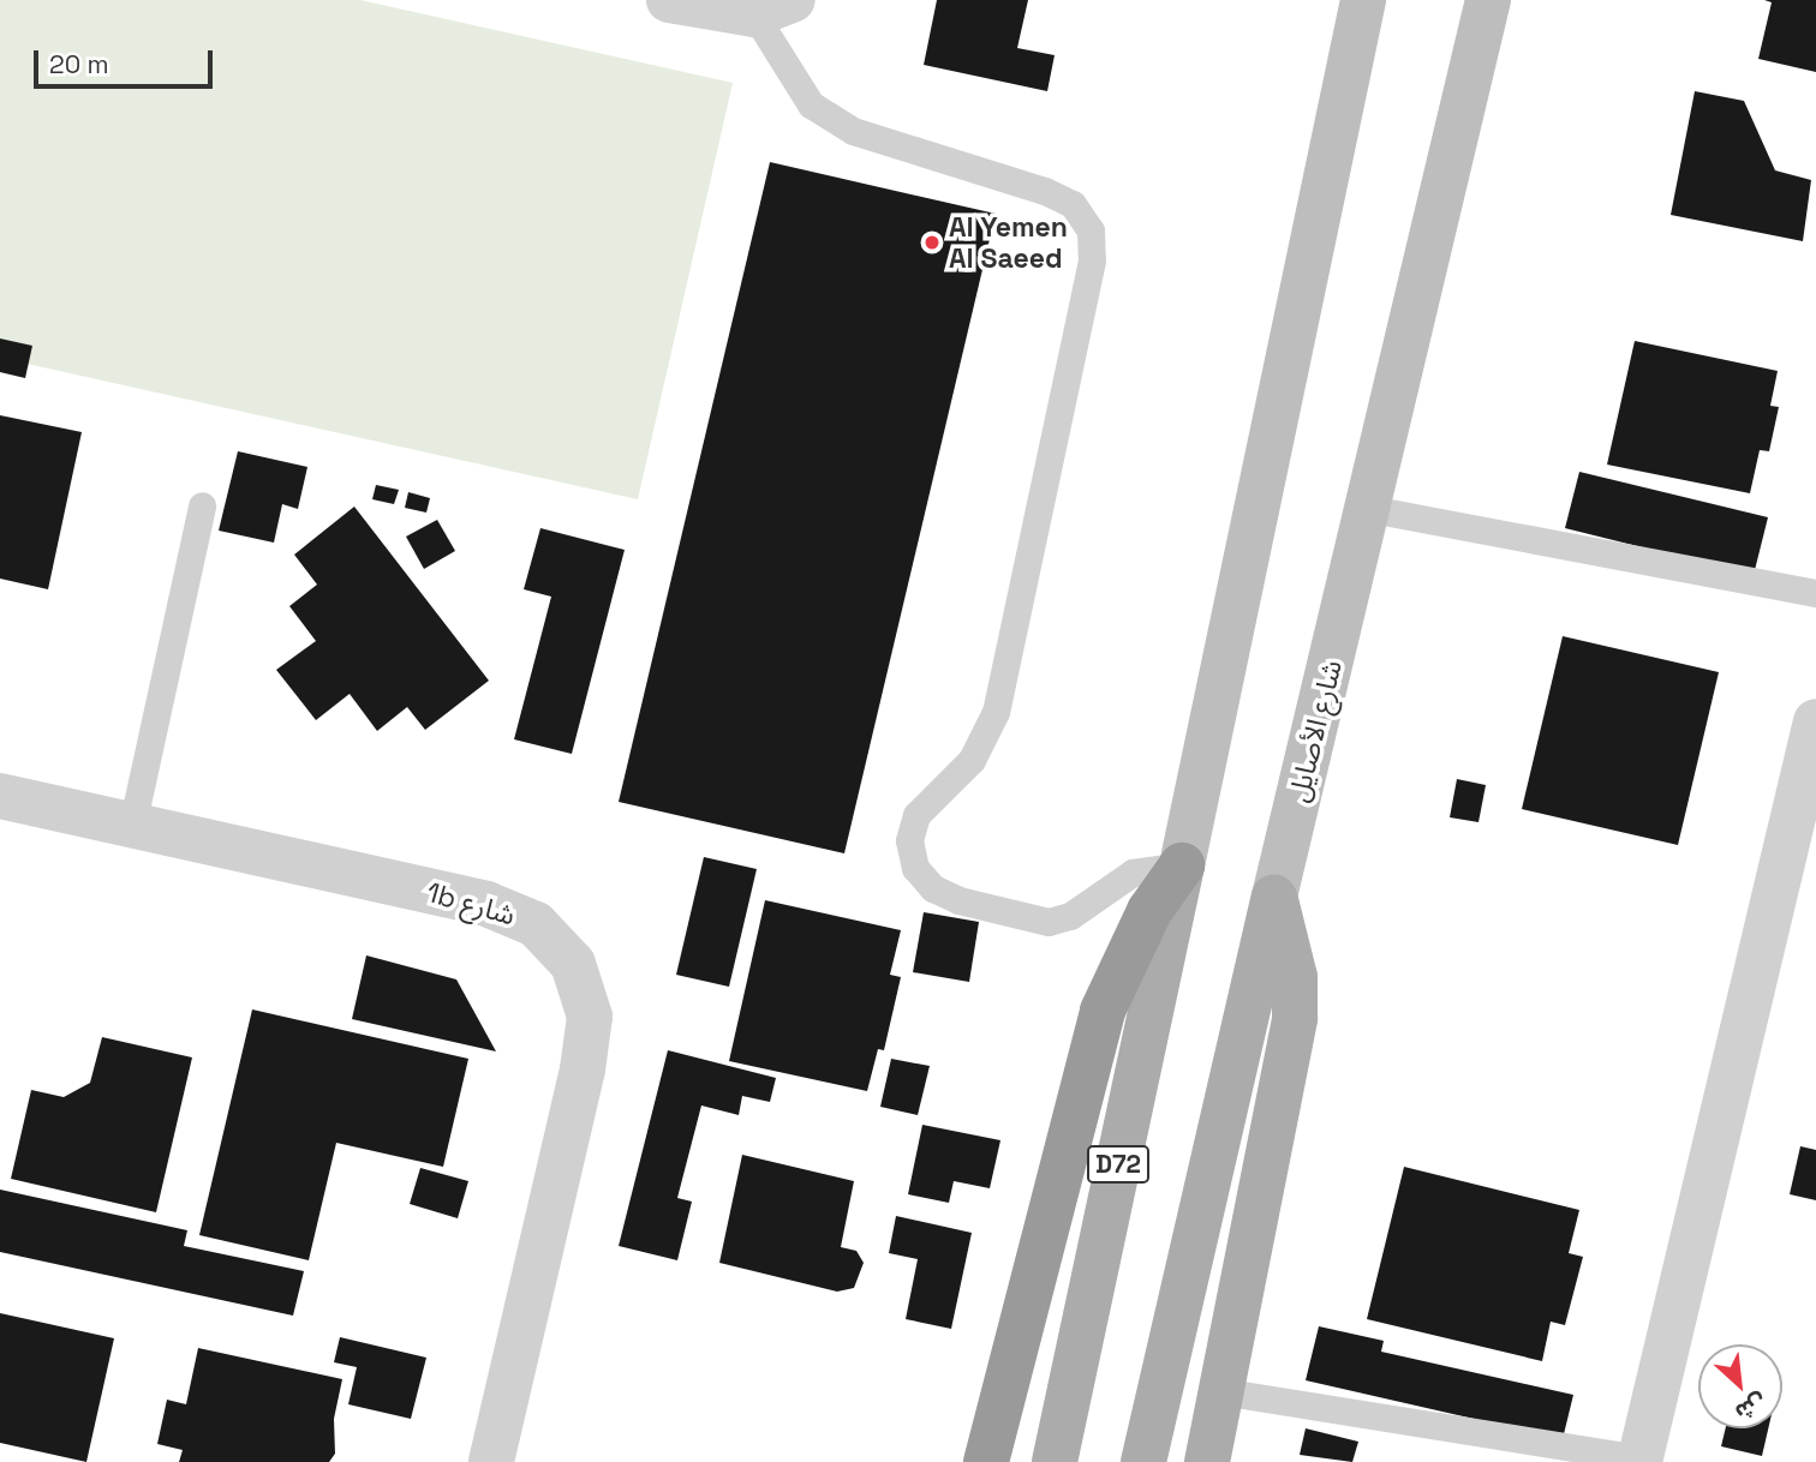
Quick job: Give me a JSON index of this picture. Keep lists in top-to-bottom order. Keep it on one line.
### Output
{"streets":{"main road":["شارع الأصايل","D72"],"street":["1b شارع"]},"places":["Al Yemen Al Saeed"],"scale_bar":"20 m","north":"bottom right"}
